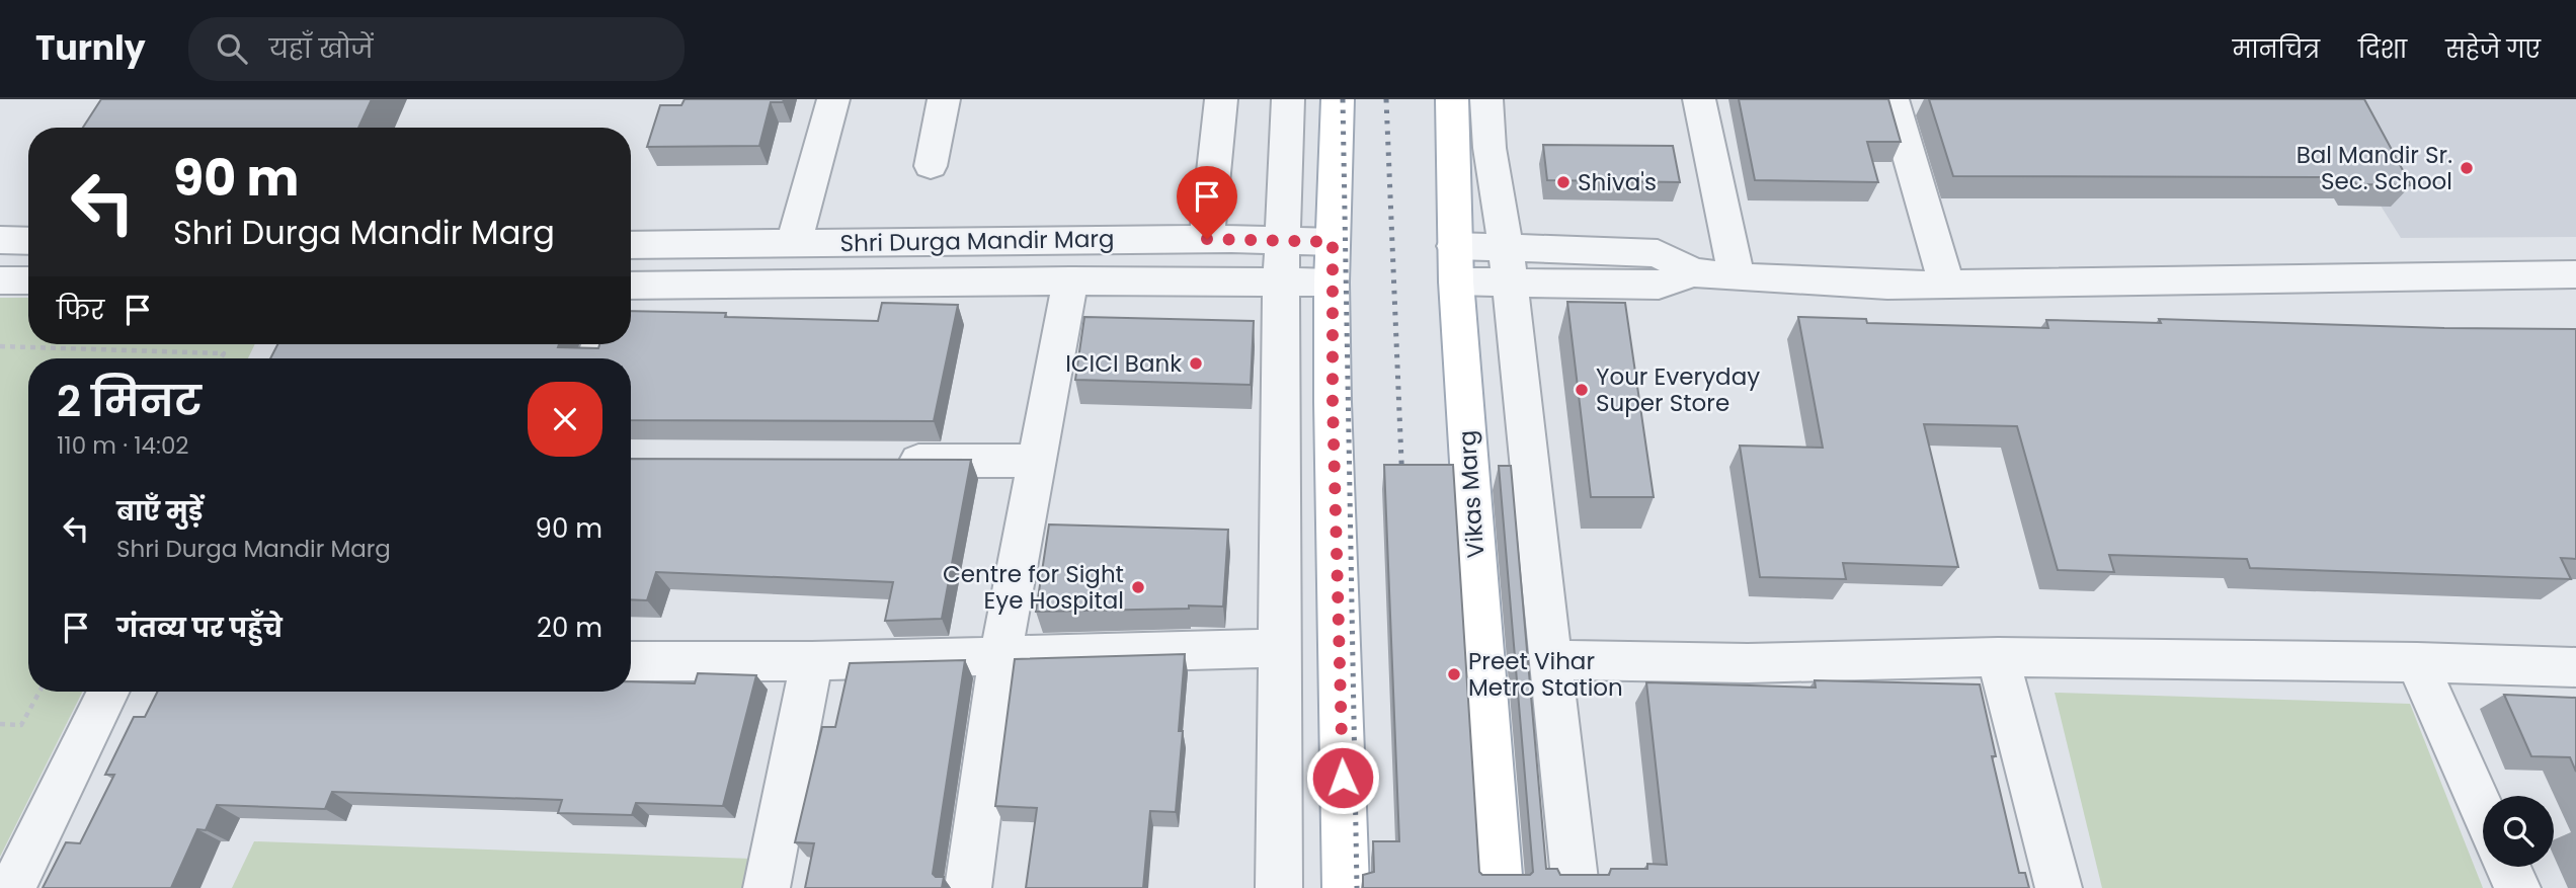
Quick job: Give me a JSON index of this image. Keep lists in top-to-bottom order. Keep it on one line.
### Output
{"streets":{"main road":["Vikas Marg"],"street":["Shri Durga Mandir Marg"]},"places":["Bal Mandir Sr. Sec. School","Shiva's","ICICI Bank","Your Everyday Super Store","Centre for Sight Eye Hospital","Preet Vihar Metro Station"],"page":{"header":"Turnly","search":"यहाँ खोजें","nav":["मानचित्र","दिशा","सहेजे गए"],"turn":["90 m","Shri Durga Mandir Marg"],"then":"फिर","heading":["2 मिनट","110 m · 14:02"],"list":[{"name":"बाएँ मुड़ें","note":"Shri Durga Mandir Marg","value":"90 m"},{"name":"गंतव्य पर पहुँचे","value":"20 m"}]}}
